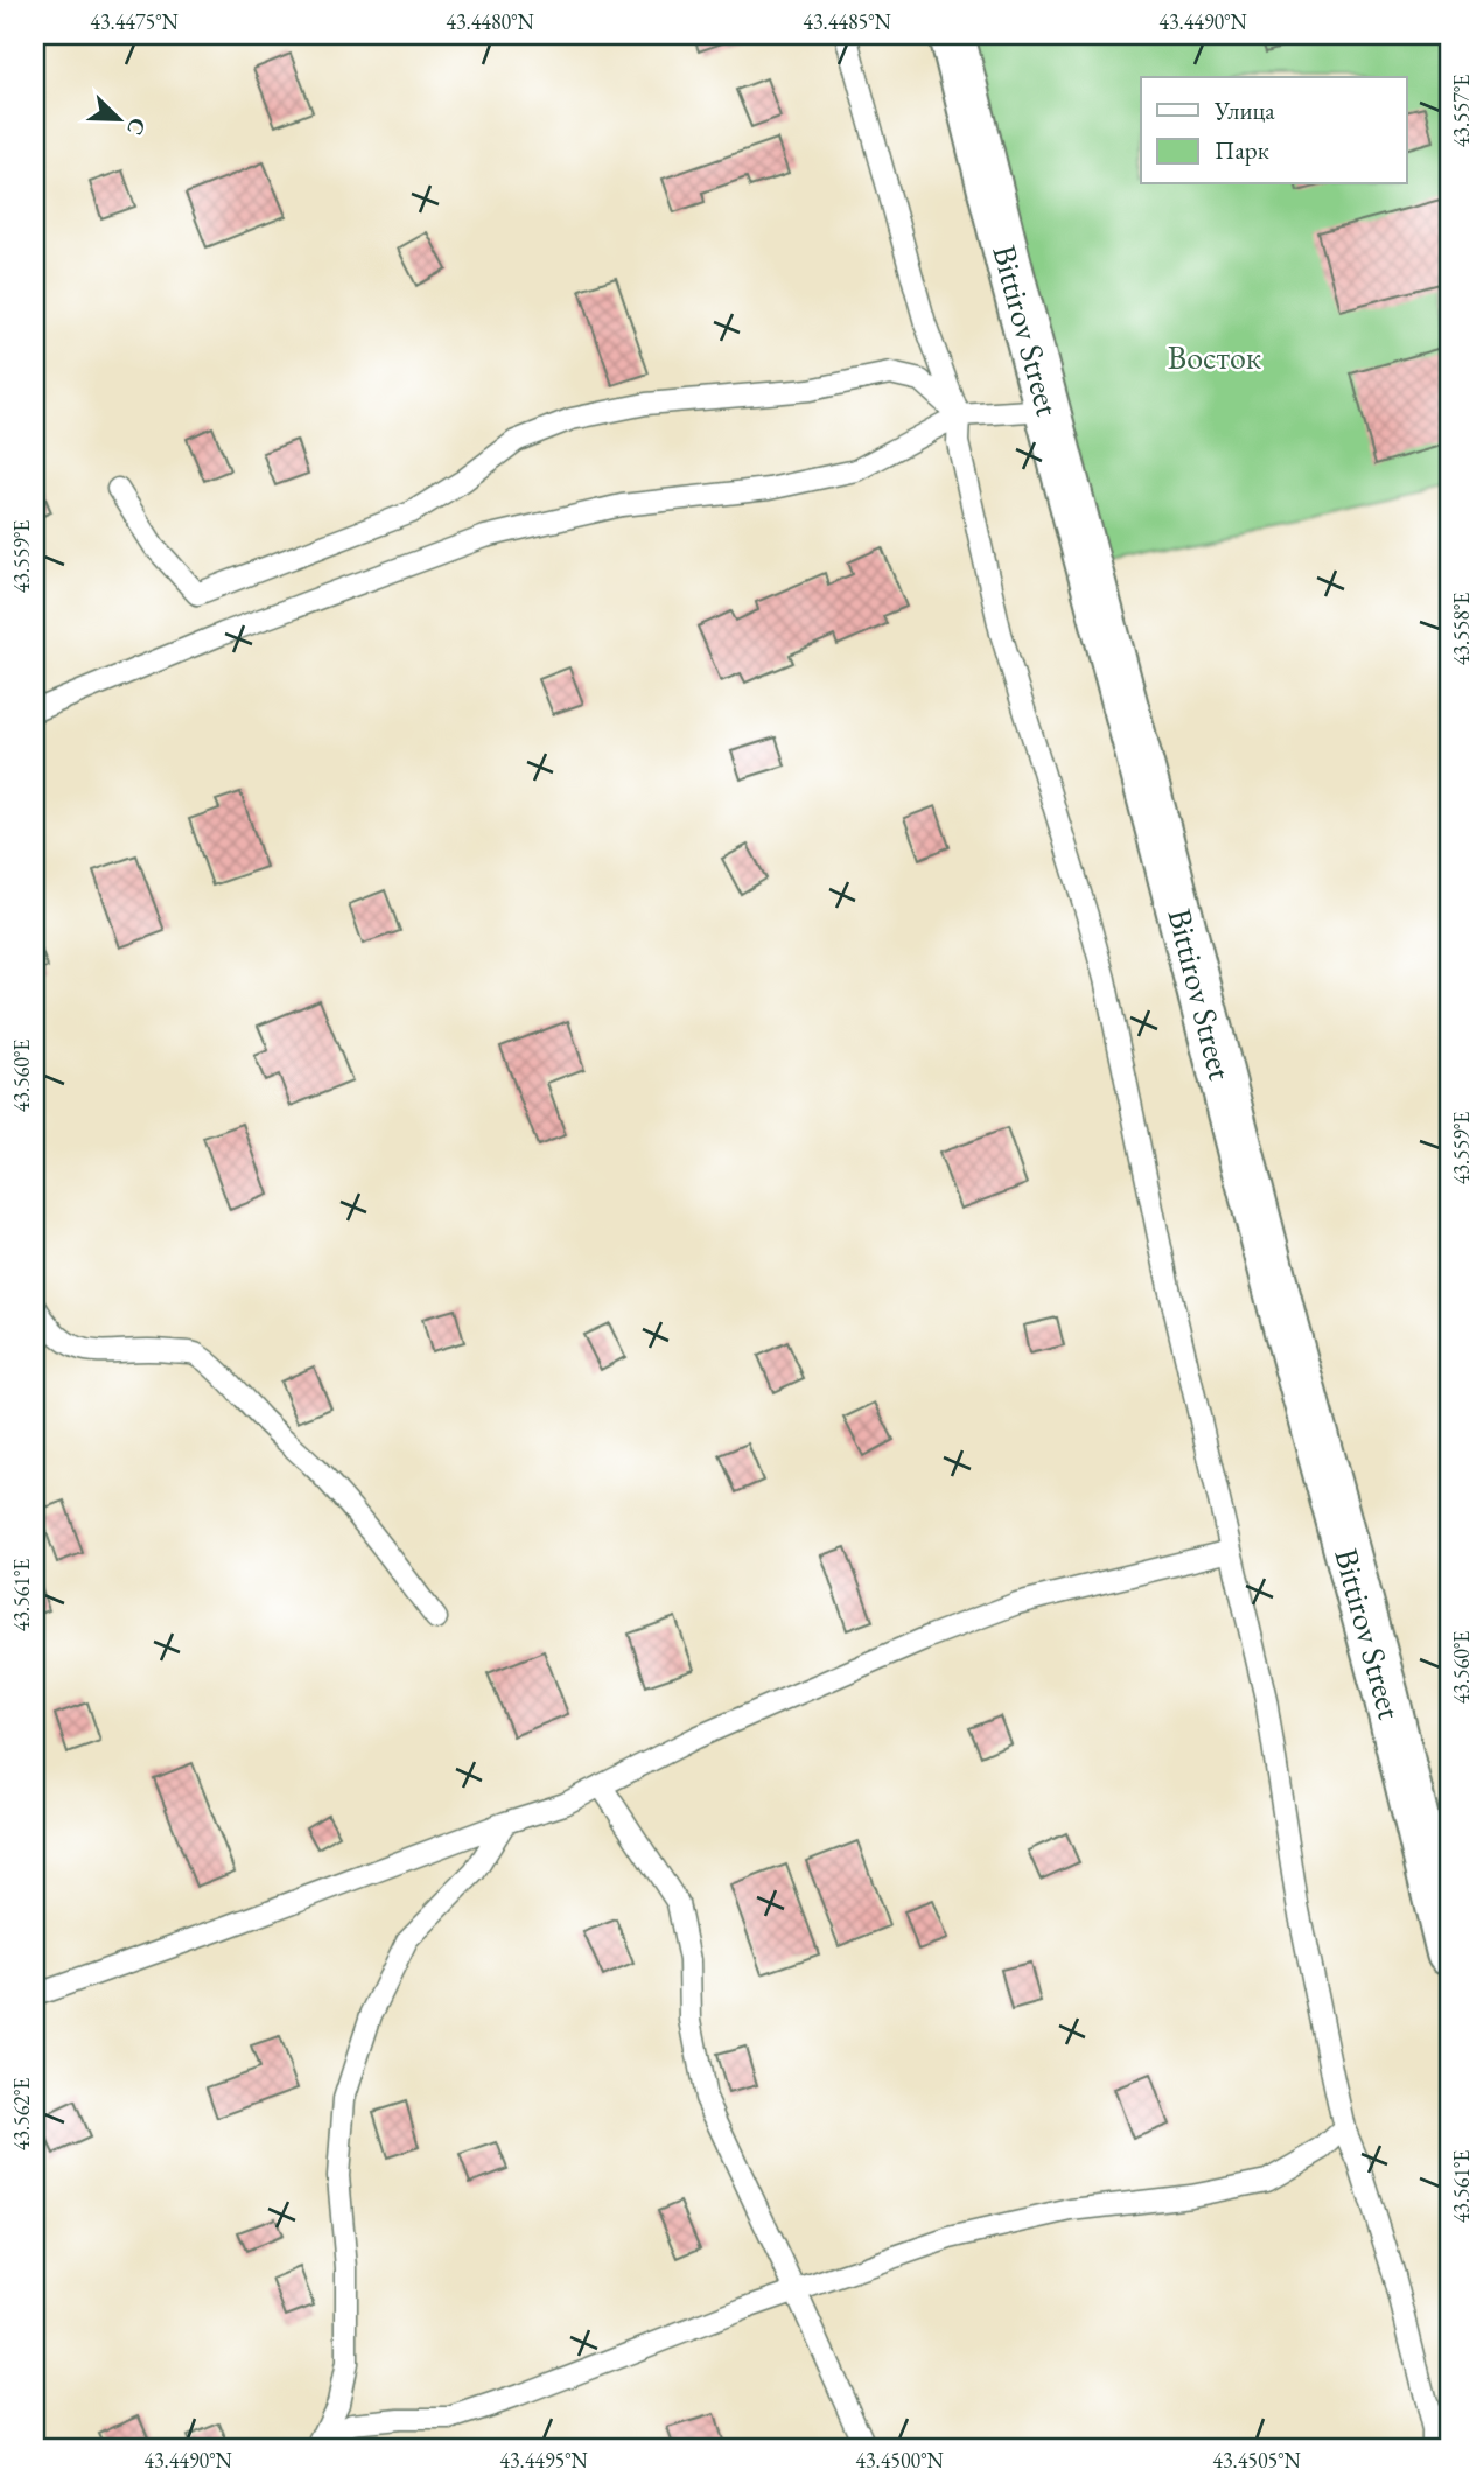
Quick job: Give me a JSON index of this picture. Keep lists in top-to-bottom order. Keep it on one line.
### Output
{"streets":{"street":["Bittirov Street"]},"parks":["Восток"],"legend":["Улица","Парк"],"north":"bottom right","coordinates":["43.4475°N","43.4480°N","43.4485°N","43.4490°N","43.557°E","43.559°E","43.558°E","43.560°E","43.561°E","43.562°E","43.4495°N","43.4500°N","43.4505°N"]}
